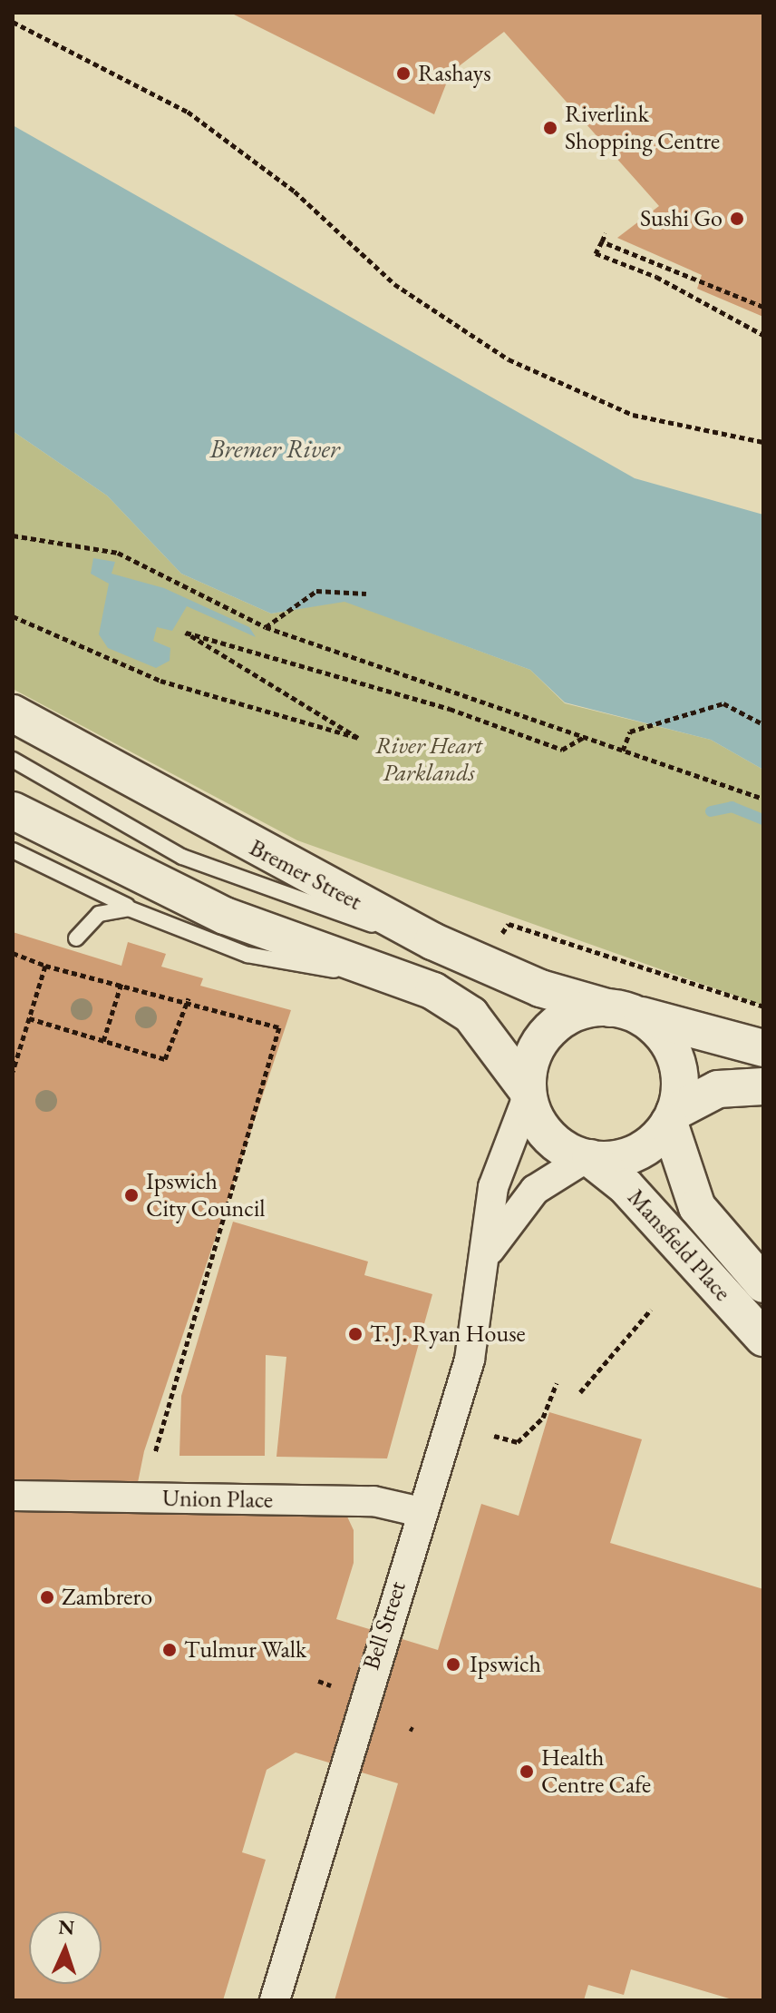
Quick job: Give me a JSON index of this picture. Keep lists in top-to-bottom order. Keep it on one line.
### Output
{"streets":{"street":["Bremer Street","Mansfield Place","Union Place","Bell Street"]},"crossings":[["Bremer Street","Mansfield Place"],["Bremer Street","Bell Street"],["Mansfield Place","Bell Street"],["Union Place","Bell Street"]],"water":["Bremer River"],"parks":["River Heart Parklands"],"places":["Rashays","Riverlink Shopping Centre","Sushi Go","Ipswich City Council","T. J. Ryan House","Zambrero","Tulmur Walk","Ipswich","Health Centre Cafe"],"north":"top"}
